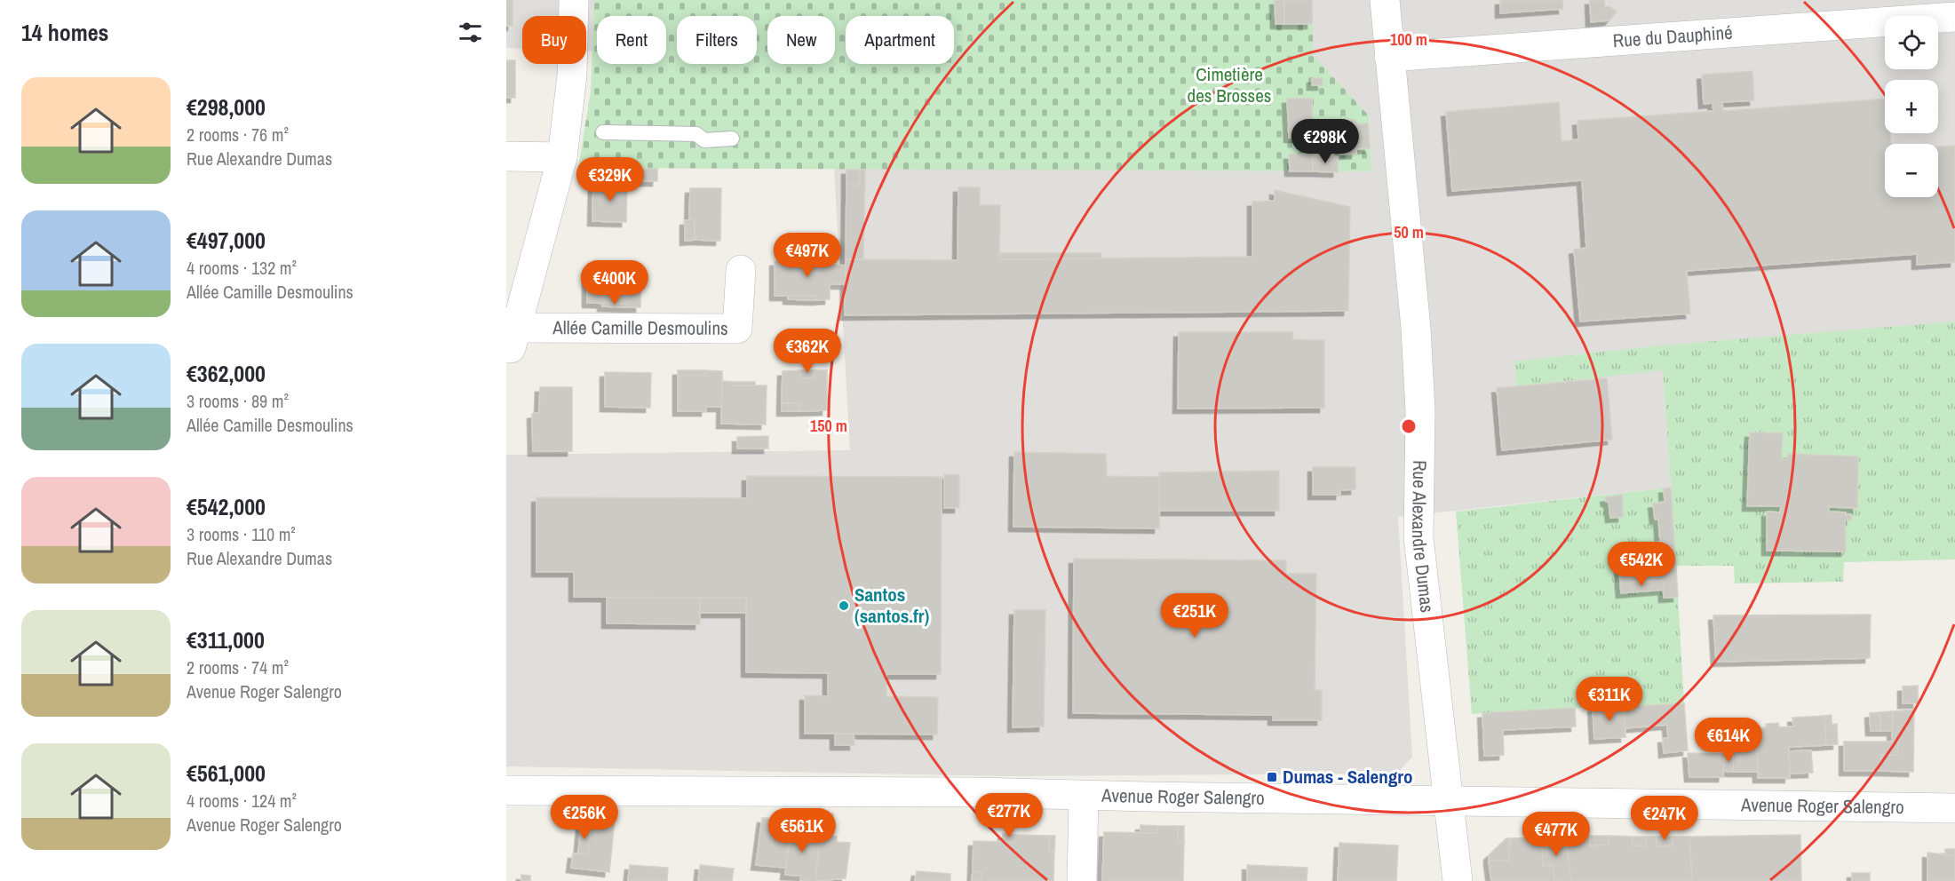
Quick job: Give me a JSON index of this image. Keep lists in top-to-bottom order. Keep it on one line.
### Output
{"streets":{"street":["Rue du Dauphiné","Allée Camille Desmoulins","Rue Alexandre Dumas","Avenue Roger Salengro"]},"crossings":[["Rue du Dauphiné","Rue Alexandre Dumas"],["Rue Alexandre Dumas","Avenue Roger Salengro"]],"parks":["Cimetière des Brosses"],"places":{"other":["Santos (santos.fr)"],"transit":["Dumas - Salengro"]},"page":{"heading":"14 homes","map_buttons":["+","−"],"chip":["Buy","Rent","Filters","New","Apartment"],"list":[{"name":"€298,000","note":"2 rooms · 76 m² · Rue Alexandre Dumas"},{"name":"€497,000","note":"4 rooms · 132 m² · Allée Camille Desmoulins"},{"name":"€362,000","note":"3 rooms · 89 m² · Allée Camille Desmoulins"},{"name":"€542,000","note":"3 rooms · 110 m² · Rue Alexandre Dumas"},{"name":"€311,000","note":"2 rooms · 74 m² · Avenue Roger Salengro"},{"name":"€561,000","note":"4 rooms · 124 m² · Avenue Roger Salengro"}],"price":["€298K","€329K","€497K","€400K","€362K","€542K","€251K","€311K","€614K","€277K","€256K","€247K","€561K","€477K"]},"rings":["100 m","50 m","150 m"]}
